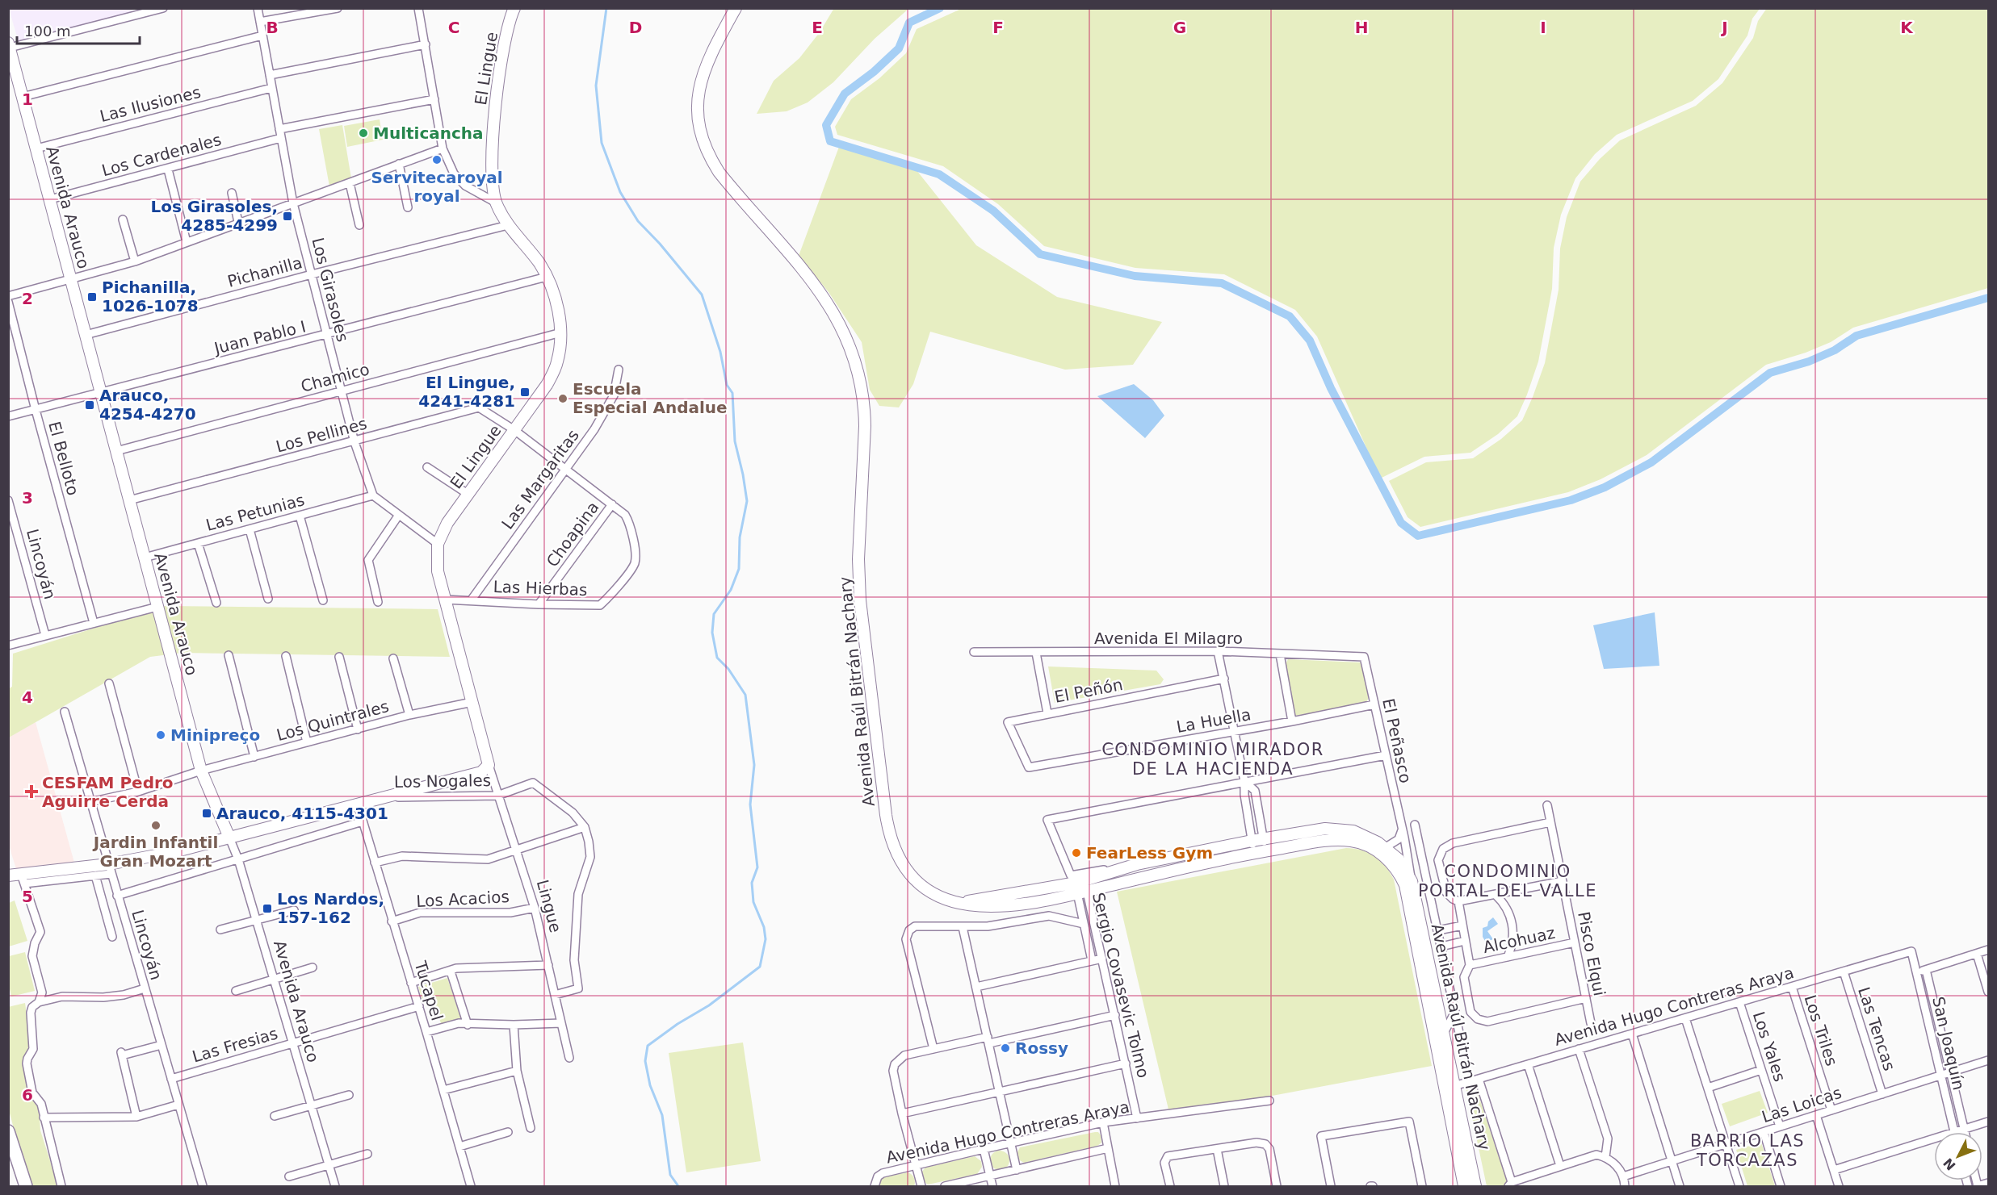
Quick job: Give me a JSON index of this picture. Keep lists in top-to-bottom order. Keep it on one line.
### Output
{"streets":{"main road":["El Lingue","Avenida Arauco","Avenida Raúl Bitrán Nachary","Los Nogales","Lingue"],"street":["Las Ilusiones","Los Cardenales","Pichanilla","Los Girasoles","Juan Pablo I","Chamico","Los Pellines","El Belloto","Las Margaritas","Las Petunias","Choapina","Lincoyán","Las Hierbas","Avenida El Milagro","El Peñón","Los Quintrales","La Huella","El Peñasco","Los Acacios","Alcohuaz","Pisco Elqui","Sergio Covasevic Tolmo","Tucapel","Avenida Hugo Contreras Araya","Las Tencas","Los Triles","San Joaquín","Las Fresias","Los Yales","Las Loicas"]},"crossings":[["El Lingue","Pichanilla"],["El Lingue","Juan Pablo I"],["El Lingue","Chamico"],["El Lingue","Los Pellines"],["El Lingue","Lingue"],["Las Ilusiones","Avenida Arauco"],["Las Ilusiones","Los Girasoles"],["Los Cardenales","Avenida Arauco"],["Los Cardenales","Los Girasoles"],["Avenida Arauco","Pichanilla"],["Avenida Arauco","Juan Pablo I"],["Avenida Arauco","Chamico"],["Avenida Arauco","Los Pellines"],["Avenida Arauco","Las Petunias"],["Avenida Arauco","Los Quintrales"],["Avenida Arauco","Los Nogales"],["Avenida Arauco","Las Fresias"],["Pichanilla","Los Girasoles"],["Los Girasoles","Juan Pablo I"],["Los Girasoles","Chamico"],["Los Girasoles","Los Pellines"],["Los Girasoles","Las Petunias"],["Juan Pablo I","El Belloto"],["Los Pellines","Las Margaritas"],["Los Pellines","Choapina"],["Los Pellines","Las Hierbas"],["Las Margaritas","Las Hierbas"],["Choapina","Las Hierbas"],["Lincoyán","Los Quintrales"],["Lincoyán","Los Nogales"],["Lincoyán","Las Fresias"],["Las Hierbas","Lingue"],["Avenida El Milagro","El Peñasco"],["El Peñón","La Huella"],["Avenida Raúl Bitrán Nachary","El Peñasco"],["Avenida Raúl Bitrán Nachary","Sergio Covasevic Tolmo"],["Avenida Raúl Bitrán Nachary","Avenida Hugo Contreras Araya"],["Los Quintrales","Lingue"],["La Huella","El Peñasco"],["Los Nogales","Lingue"],["Los Nogales","Tucapel"],["Los Acacios","Lingue"],["Los Acacios","Tucapel"],["Alcohuaz","Pisco Elqui"],["Sergio Covasevic Tolmo","Avenida Hugo Contreras Araya"],["Tucapel","Las Fresias"],["Avenida Hugo Contreras Araya","Las Tencas"],["Avenida Hugo Contreras Araya","Los Triles"],["Avenida Hugo Contreras Araya","San Joaquín"],["Avenida Hugo Contreras Araya","Los Yales"],["Las Tencas","Las Loicas"],["Los Triles","Las Loicas"],["San Joaquín","Las Loicas"],["Los Yales","Las Loicas"]],"districts":["CONDOMINIO MIRADOR DE LA HACIENDA","CONDOMINIO PORTAL DEL VALLE","BARRIO LAS TORCAZAS"],"places":{"other":["Multicancha","Servitecaroyal royal","Escuela Especial Andalue","Minipreço","Jardin Infantil Gran Mozart","FearLess Gym","Rossy"],"transit":["Los Girasoles, 4285-4299","Pichanilla, 1026-1078","El Lingue, 4241-4281","Arauco, 4254-4270","Arauco, 4115-4301","Los Nardos, 157-162"],"health":["CESFAM Pedro Aguirre Cerda"]},"scale_bar":"100 m","north":"bottom left","grid":{"columns":["B","C","D","E","F","G","H","I","J","K"],"rows":["1","2","3","4","5","6"]}}
